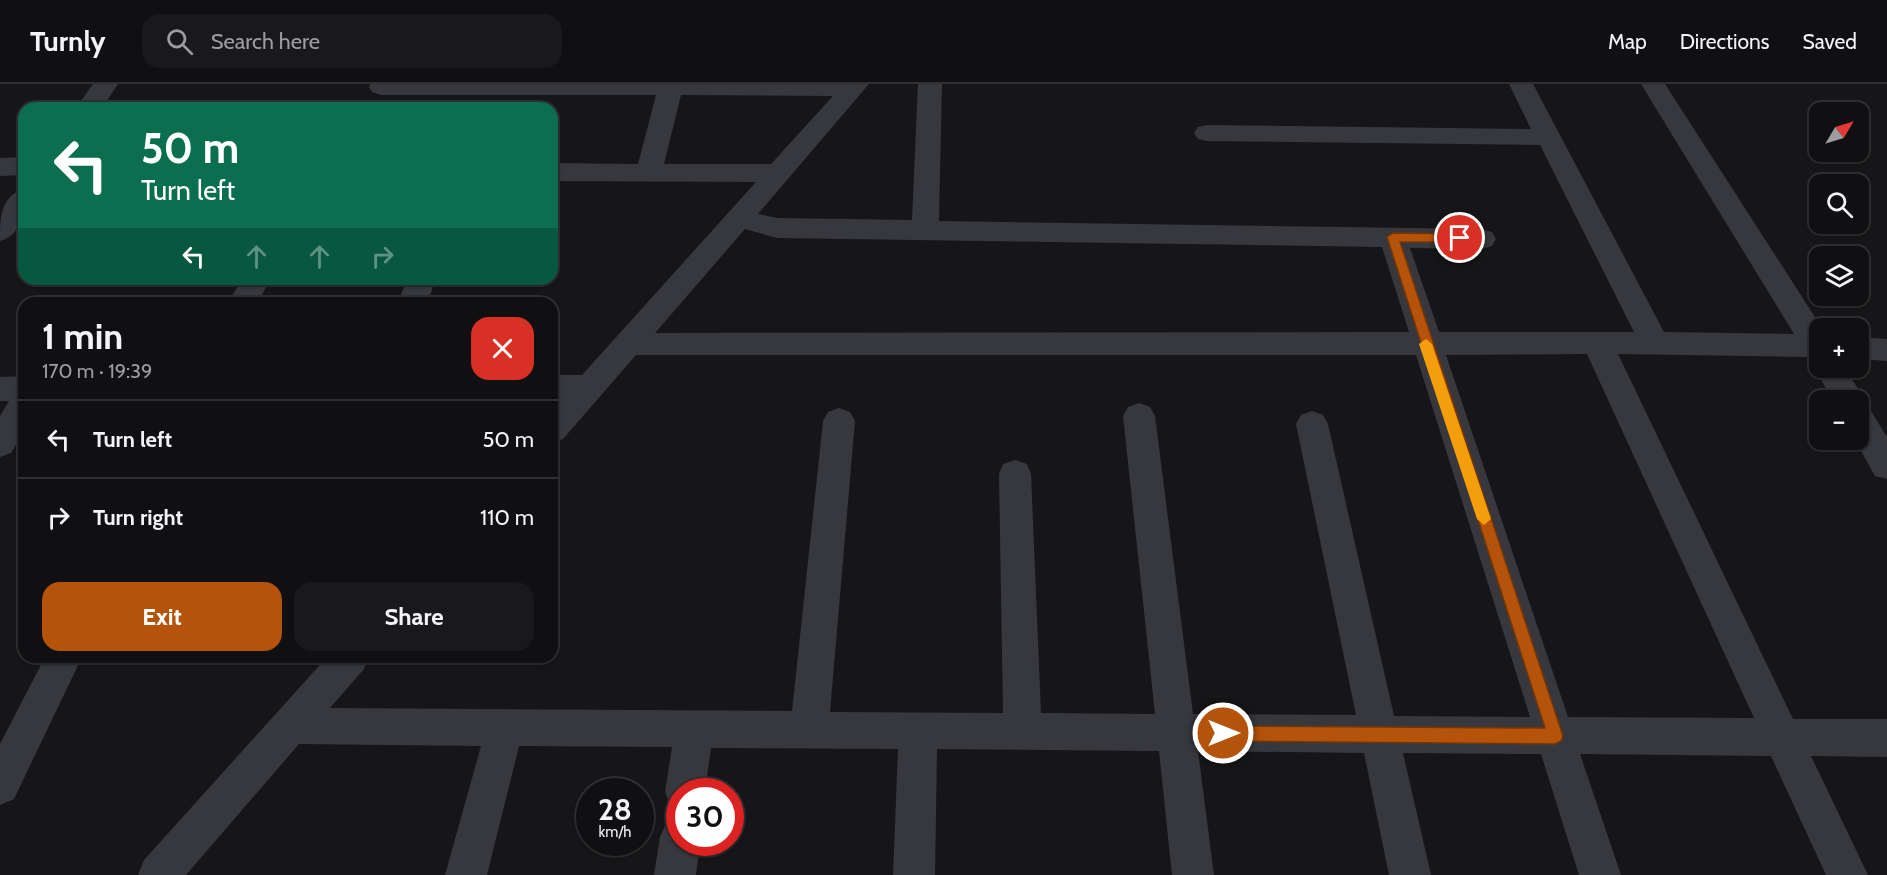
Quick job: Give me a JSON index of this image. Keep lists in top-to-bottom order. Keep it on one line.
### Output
{"north":"top right","page":{"header":"Turnly","search":"Search here","nav":["Map","Directions","Saved"],"map_buttons":["+","−"],"turn":["50 m","Turn left"],"heading":["1 min","170 m · 19:39"],"list":[{"name":"Turn left","value":"50 m"},{"name":"Turn right","value":"110 m"}],"buttons":["Exit","Share"],"speed":"28 km/h","limit":"30"}}
